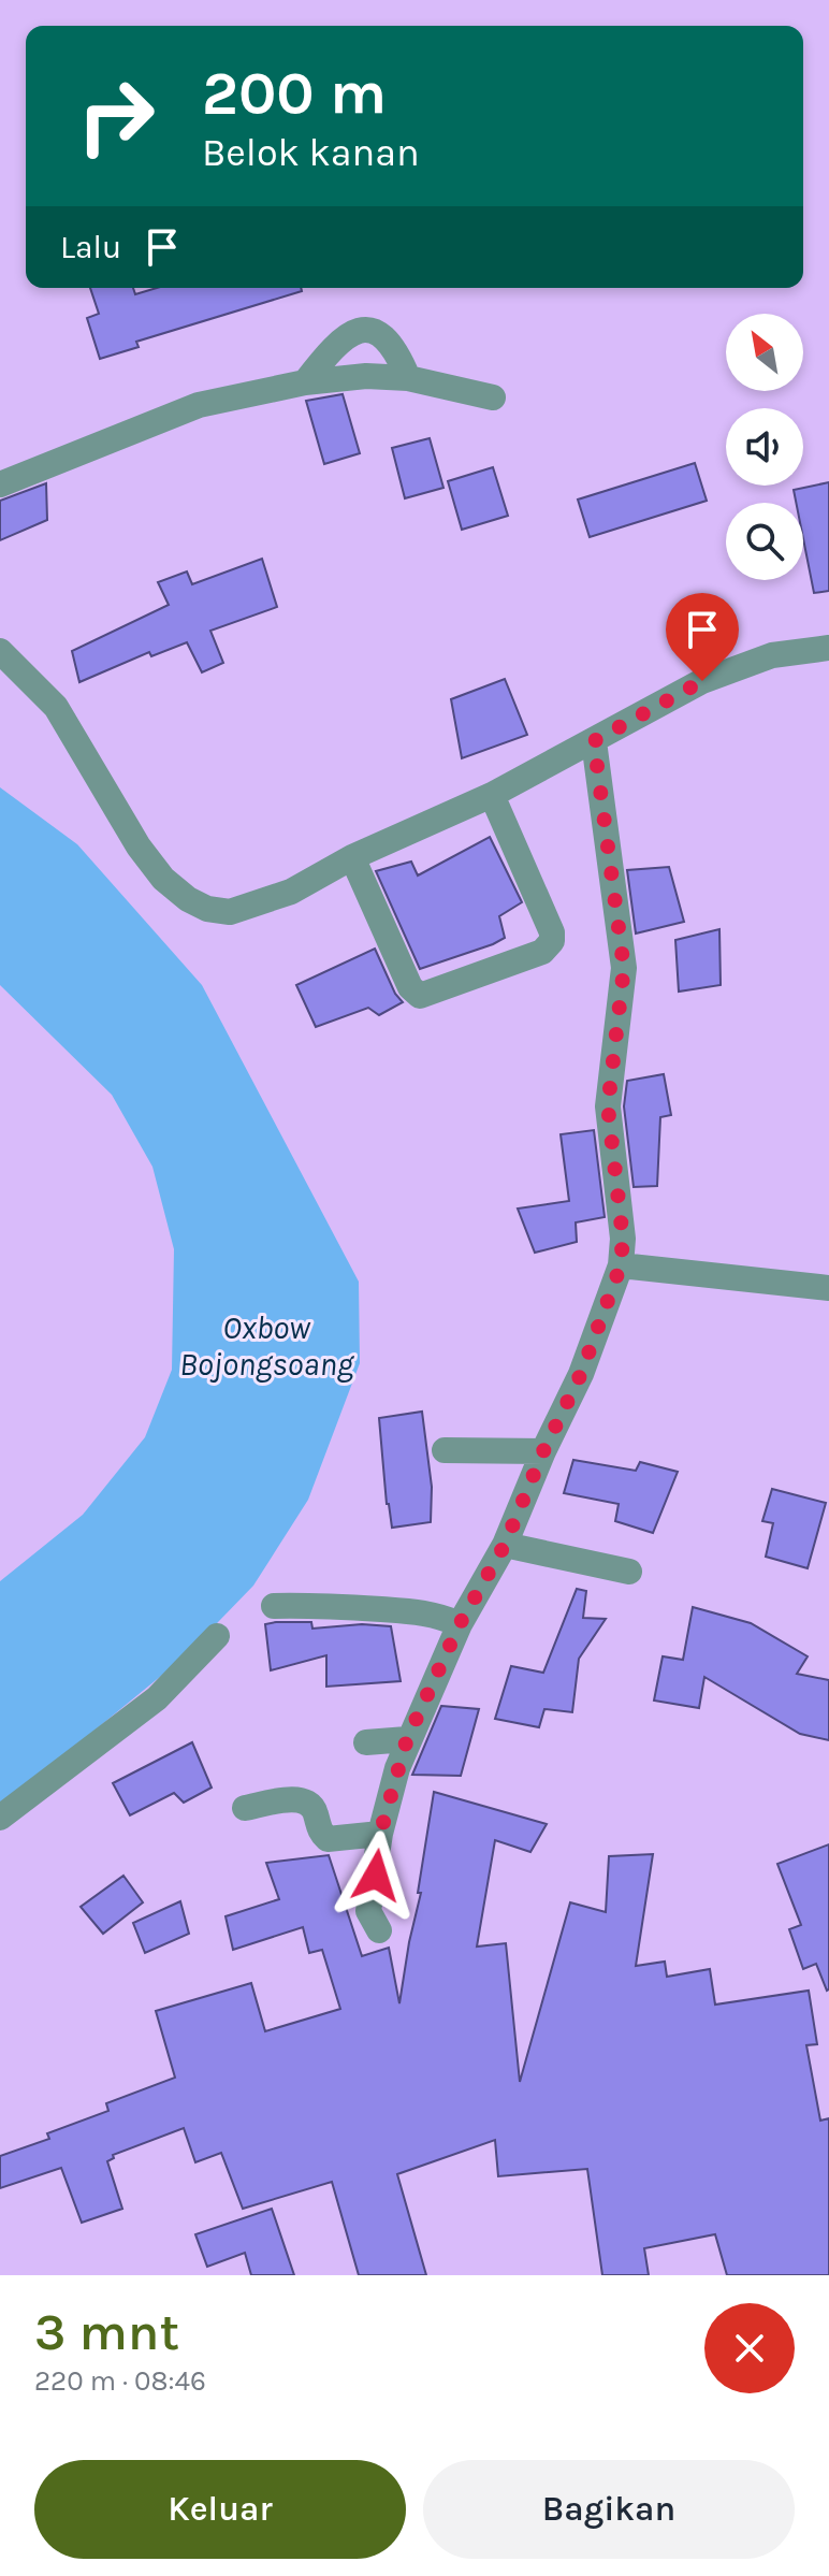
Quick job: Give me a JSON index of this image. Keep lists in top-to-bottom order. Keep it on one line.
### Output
{"water":["Oxbow Bojongsoang"],"north":"top left","page":{"turn":["200 m","Belok kanan"],"then":"Lalu","heading":["3 mnt","220 m · 08:46"],"buttons":["Keluar","Bagikan"]}}
